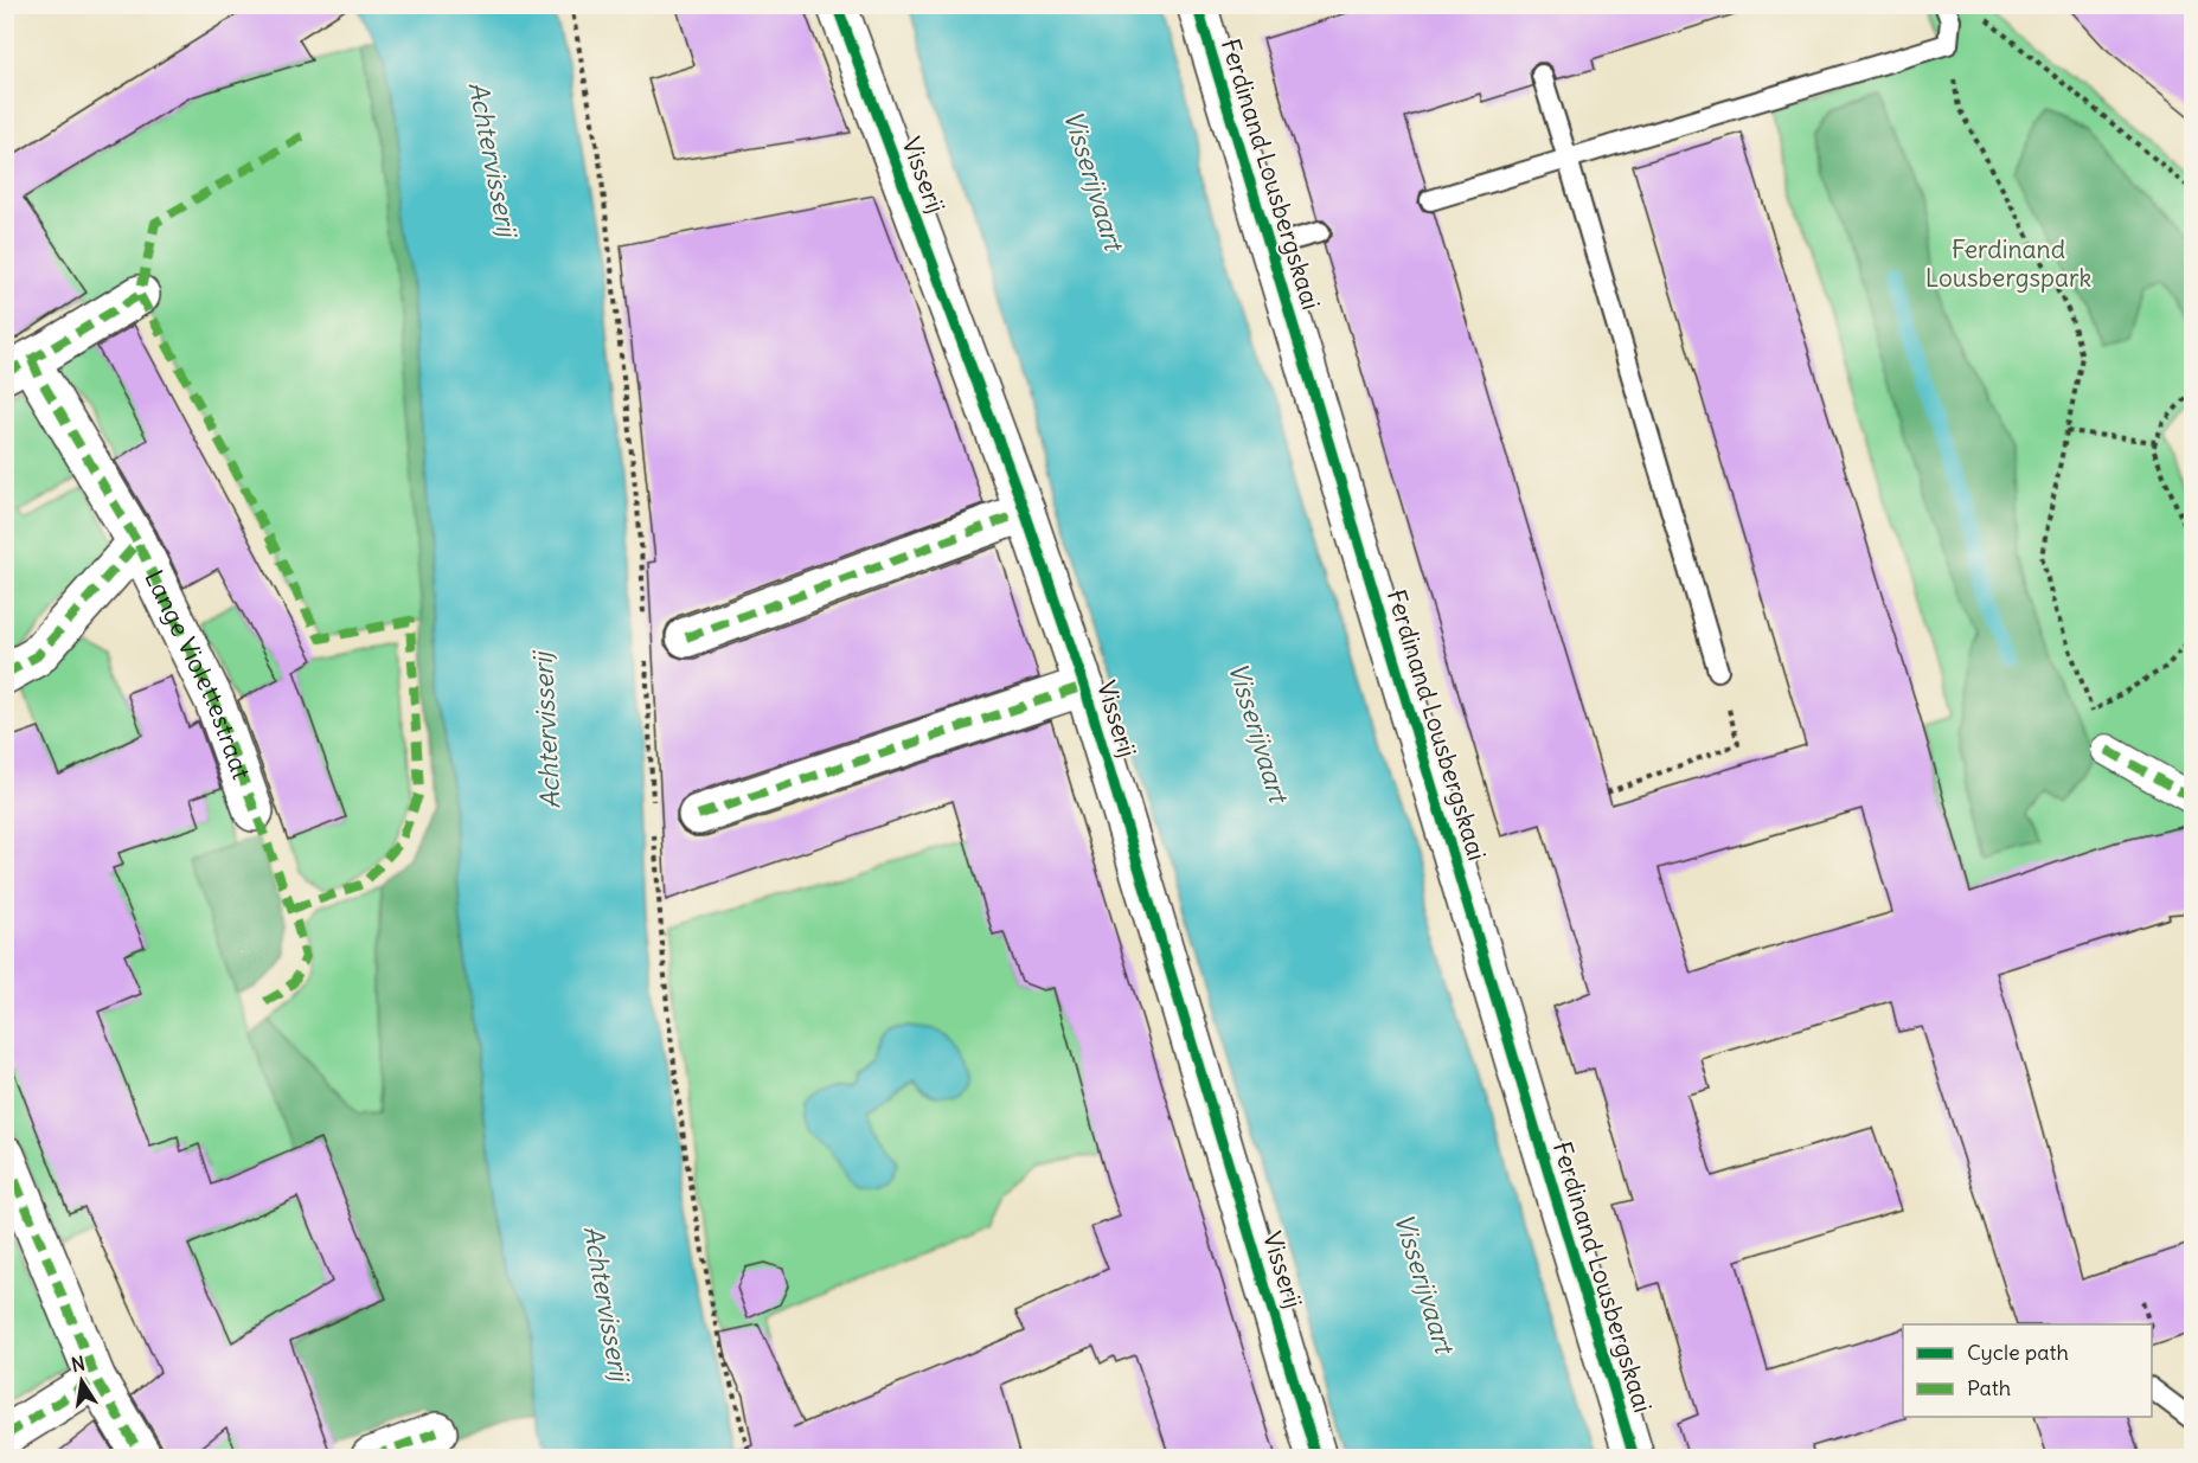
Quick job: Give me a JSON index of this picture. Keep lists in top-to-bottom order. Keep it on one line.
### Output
{"streets":{"street":["Ferdinand Lousbergskaai","Visserij","Lange Violettestraat"]},"water":["Achtervisserij","Visserijvaart"],"parks":["Ferdinand Lousbergspark"],"legend":["Cycle path","Path"],"north":"top"}
